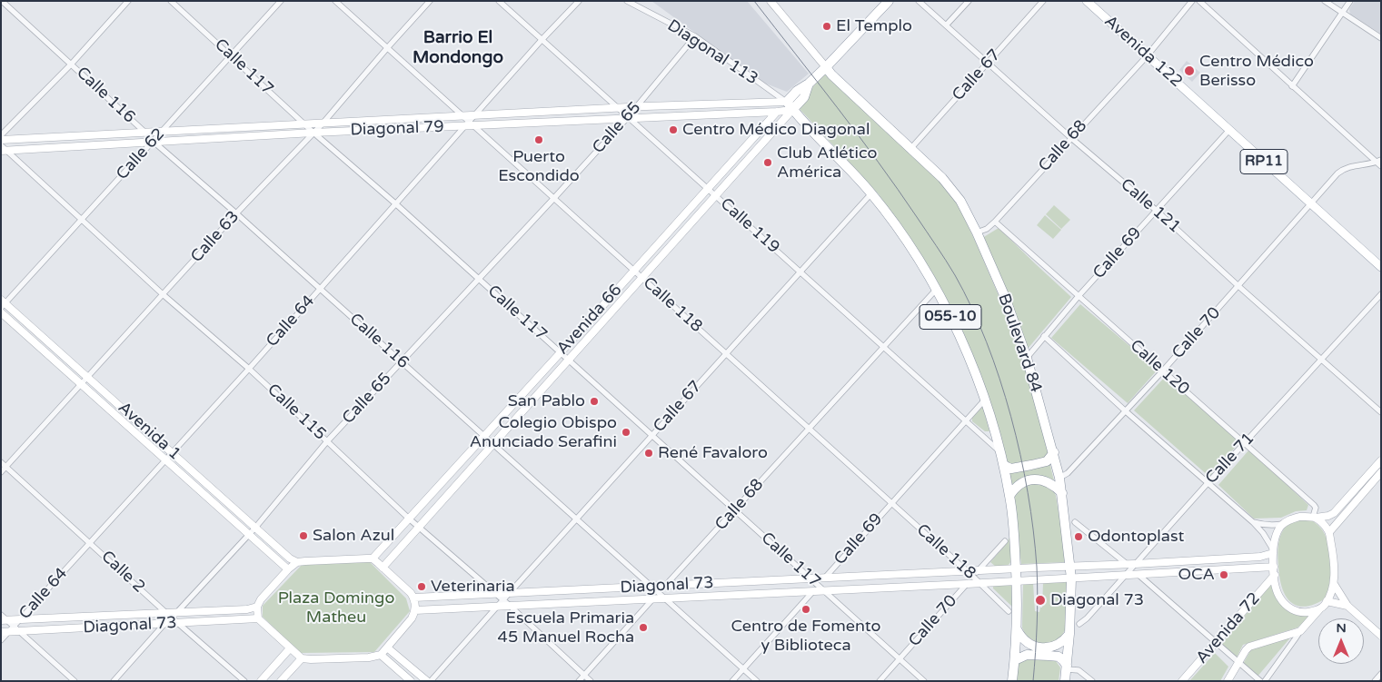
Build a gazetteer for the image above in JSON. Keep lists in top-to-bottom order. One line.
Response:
{"streets":{"highway":["Diagonal 113","055-10","Avenida 66","Boulevard 84"],"main road":["Avenida 122","Diagonal 79","RP11","Avenida 1","Diagonal 73","Avenida 72"],"street":["Calle 117","Calle 67","Calle 116","Calle 65","Calle 68","Calle 62","Calle 121","Calle 119","Calle 63","Calle 69","Calle 118","Calle 64","Calle 70","Calle 120","Calle 115","Calle 71","Calle 2"]},"crossings":[["Avenida 122","Calle 68"],["Avenida 122","Calle 69"],["Avenida 122","Calle 70"],["Diagonal 113","Calle 65"],["Diagonal 113","Diagonal 79"],["Diagonal 113","055-10"],["Diagonal 113","Avenida 66"],["Calle 117","Calle 67"],["Calle 117","Calle 65"],["Calle 117","Diagonal 79"],["Calle 117","Calle 68"],["Calle 117","Calle 62"],["Calle 117","Calle 63"],["Calle 117","Calle 69"],["Calle 117","Avenida 66"],["Calle 117","Calle 64"],["Calle 117","Calle 70"],["Calle 117","Diagonal 73"],["Calle 67","Calle 116"],["Calle 67","Calle 121"],["Calle 67","Calle 119"],["Calle 67","Calle 118"],["Calle 67","055-10"],["Calle 67","Boulevard 84"],["Calle 67","Calle 115"],["Calle 67","Diagonal 73"],["Calle 116","Calle 65"],["Calle 116","Diagonal 79"],["Calle 116","Calle 68"],["Calle 116","Calle 62"],["Calle 116","Calle 63"],["Calle 116","Avenida 66"],["Calle 116","Calle 64"],["Calle 116","Diagonal 73"],["Calle 65","Diagonal 79"],["Calle 65","Calle 119"],["Calle 65","Calle 118"],["Calle 65","Calle 115"],["Calle 65","Avenida 1"],["Calle 65","Calle 2"],["Calle 65","Diagonal 73"],["Diagonal 79","Calle 62"],["Diagonal 79","Calle 119"],["Diagonal 79","Calle 63"],["Diagonal 79","Calle 118"],["Diagonal 79","055-10"],["Diagonal 79","Avenida 66"],["Diagonal 79","Calle 64"],["Diagonal 79","Calle 115"],["Calle 68","Calle 121"],["Calle 68","Calle 119"],["Calle 68","Calle 118"],["Calle 68","055-10"],["Calle 68","Boulevard 84"],["Calle 68","Calle 120"],["Calle 68","Calle 115"],["Calle 68","Diagonal 73"],["Calle 62","Calle 115"],["Calle 62","Avenida 1"],["Calle 121","Calle 69"],["Calle 121","Calle 70"],["Calle 121","Calle 71"],["Calle 119","Calle 69"],["Calle 119","055-10"],["Calle 119","Avenida 66"],["Calle 119","Calle 64"],["Calle 63","Calle 118"],["Calle 63","Calle 115"],["Calle 63","Avenida 1"],["Calle 63","Calle 2"],["Calle 69","Calle 118"],["Calle 69","055-10"],["Calle 69","Boulevard 84"],["Calle 69","Calle 120"],["Calle 69","Diagonal 73"],["Calle 118","Avenida 66"],["Calle 118","Calle 64"],["Calle 118","Calle 70"],["Calle 118","Diagonal 73"],["055-10","Avenida 66"],["055-10","Diagonal 73"],["Avenida 66","Boulevard 84"],["Avenida 66","Calle 115"],["Avenida 66","Avenida 1"],["Avenida 66","Diagonal 73"],["Calle 64","Calle 115"],["Calle 64","Avenida 1"],["Calle 64","Calle 2"],["Calle 64","Diagonal 73"],["Calle 70","Boulevard 84"],["Calle 70","Calle 120"],["Calle 70","Diagonal 73"],["Boulevard 84","Diagonal 73"],["Calle 120","Calle 71"],["Calle 120","Diagonal 73"],["Calle 120","Avenida 72"],["Calle 115","Diagonal 73"],["Avenida 1","Diagonal 73"],["Calle 71","Diagonal 73"],["Calle 2","Diagonal 73"],["Diagonal 73","Avenida 72"]],"districts":["Barrio El Mondongo"],"parks":["Plaza Domingo Matheu"],"places":["El Templo","Centro Médico Berisso","Centro Médico Diagonal","Puerto Escondido","Club Atlético América","San Pablo","Colegio Obispo Anunciado Serafini","René Favaloro","Salon Azul","Odontoplast","OCA","Veterinaria","Diagonal 73","Centro de Fomento y Biblioteca","Escuela Primaria 45 Manuel Rocha"],"north":"top"}
